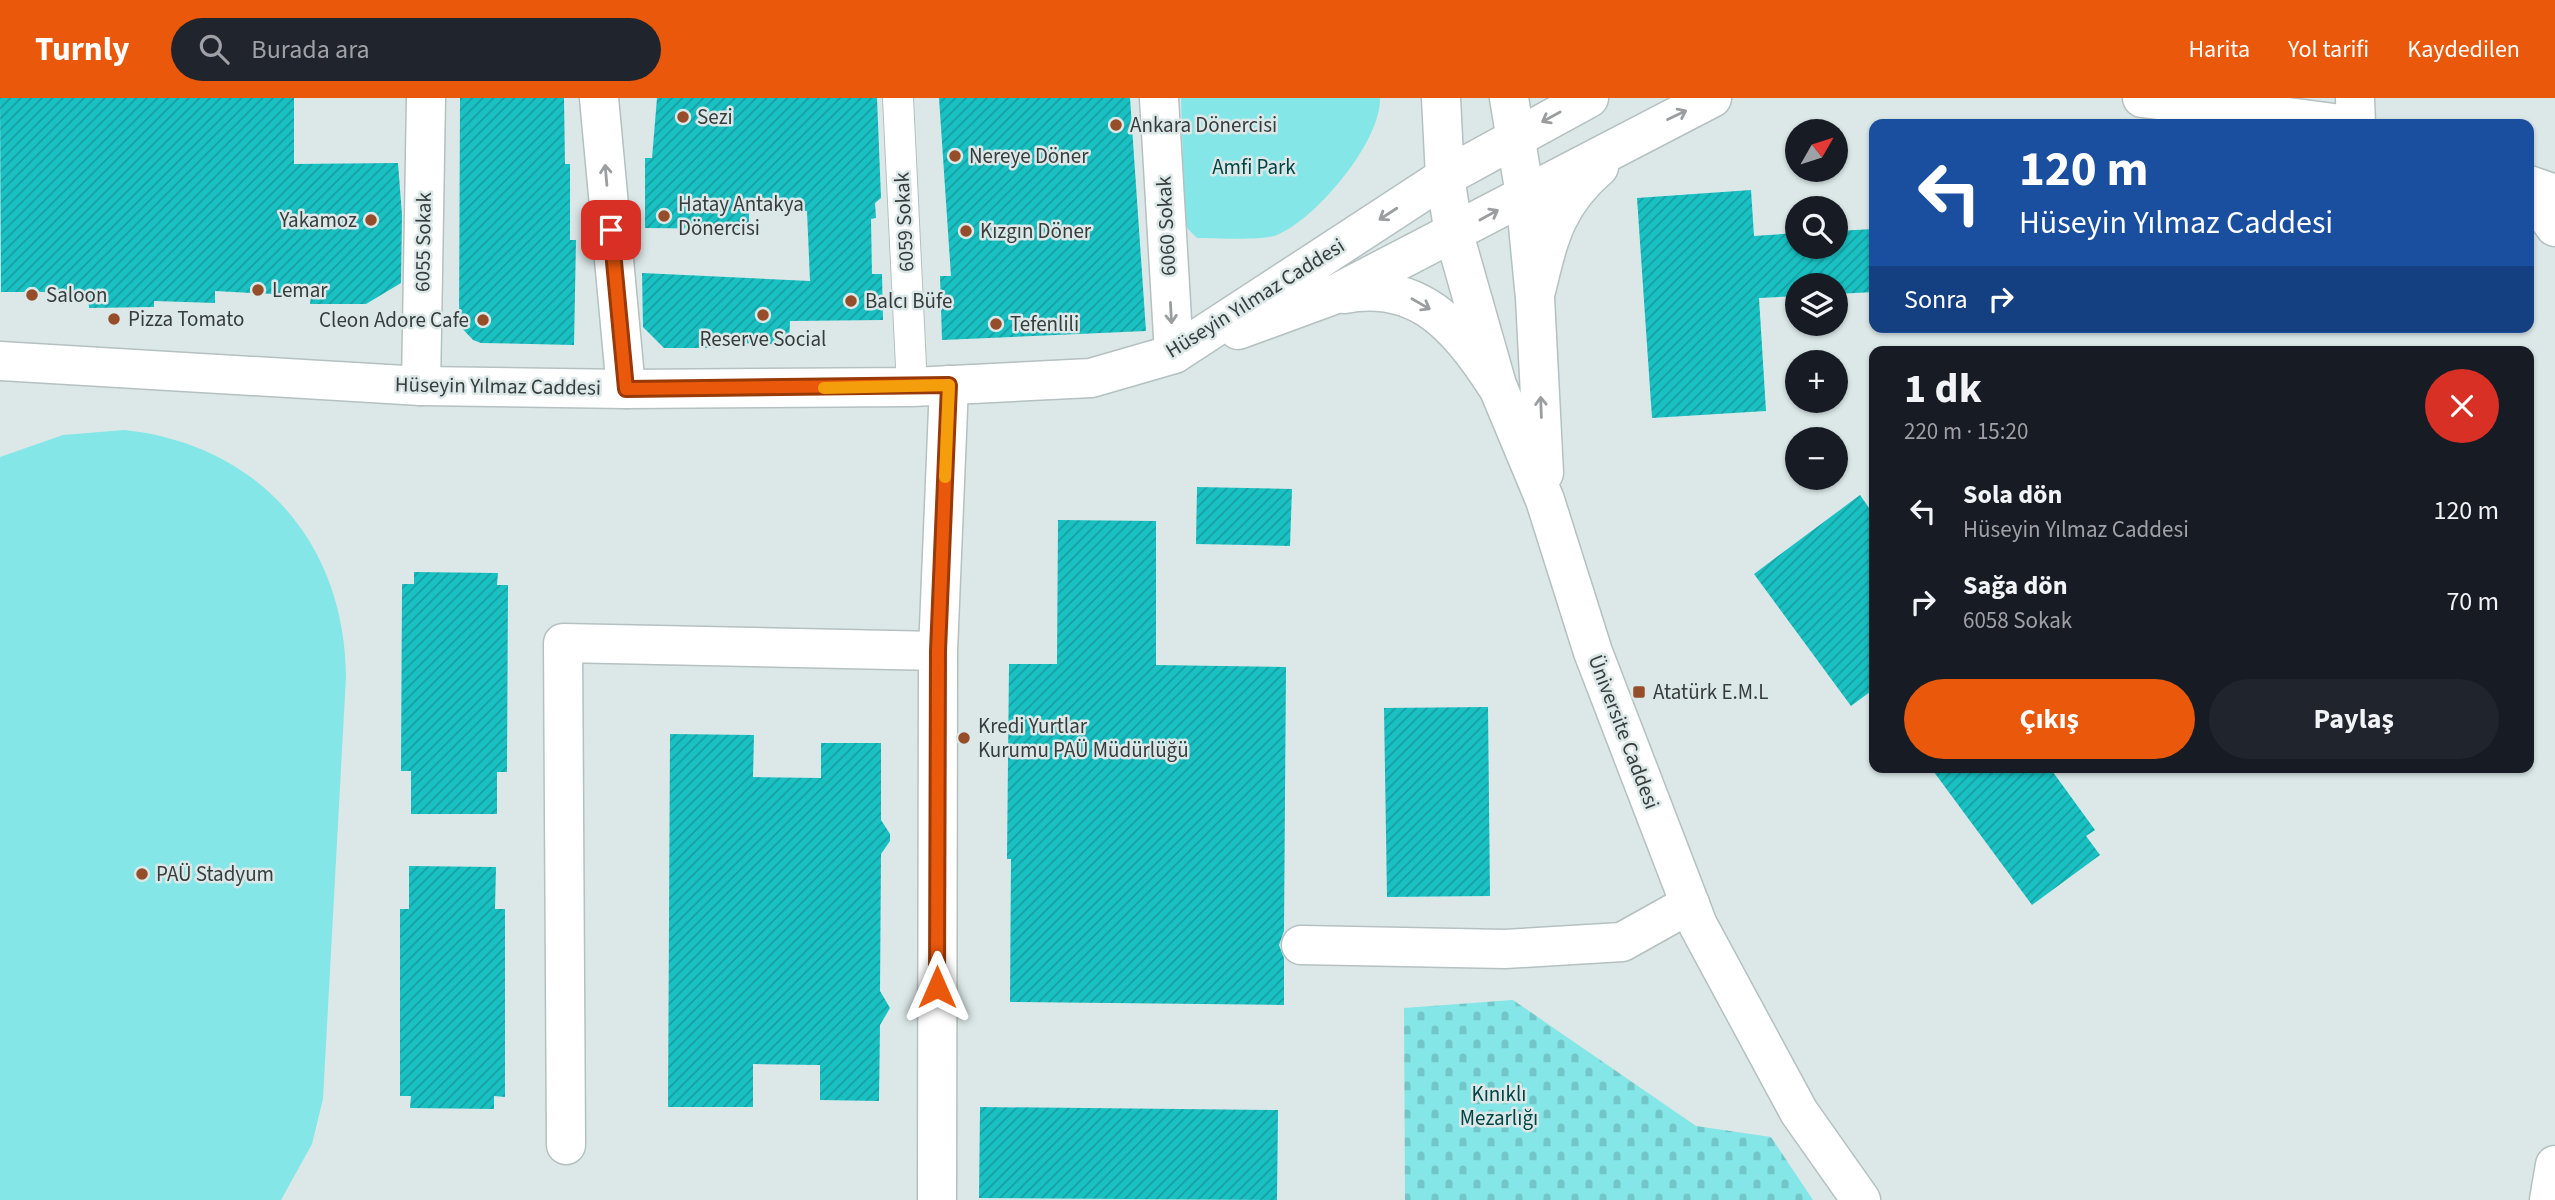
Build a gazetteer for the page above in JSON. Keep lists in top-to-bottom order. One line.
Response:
{"streets":{"street":["6059 Sokak","6060 Sokak","6055 Sokak","Hüseyin Yılmaz Caddesi","Üniversite Caddesi"]},"crossings":[["6059 Sokak","Hüseyin Yılmaz Caddesi"],["6060 Sokak","Hüseyin Yılmaz Caddesi"],["6055 Sokak","Hüseyin Yılmaz Caddesi"],["Hüseyin Yılmaz Caddesi","Üniversite Caddesi"]],"one_way":["6060 Sokak"],"parks":["Amfi Park","Kınıklı Mezarlığı"],"places":{"other":["Sezi","Ankara Dönercisi","Nereye Döner","Hatay Antakya Dönercisi","Yakamoz","Kızgın Döner","Lemar","Saloon","Balcı Büfe","Reserve Social","Pizza Tomato","Cleon Adore Cafe","Tefenlili","Kredi Yurtlar Kurumu PAÜ Müdürlüğü","PAÜ Stadyum"],"transit":["Atatürk E.M.L"]},"north":"top right","page":{"header":"Turnly","search":"Burada ara","nav":["Harita","Yol tarifi","Kaydedilen"],"map_buttons":["+","−"],"turn":["120 m","Hüseyin Yılmaz Caddesi"],"then":"Sonra","heading":["1 dk","220 m · 15:20"],"list":[{"name":"Sola dön","note":"Hüseyin Yılmaz Caddesi","value":"120 m"},{"name":"Sağa dön","note":"6058 Sokak","value":"70 m"}],"buttons":["Çıkış","Paylaş"]}}
